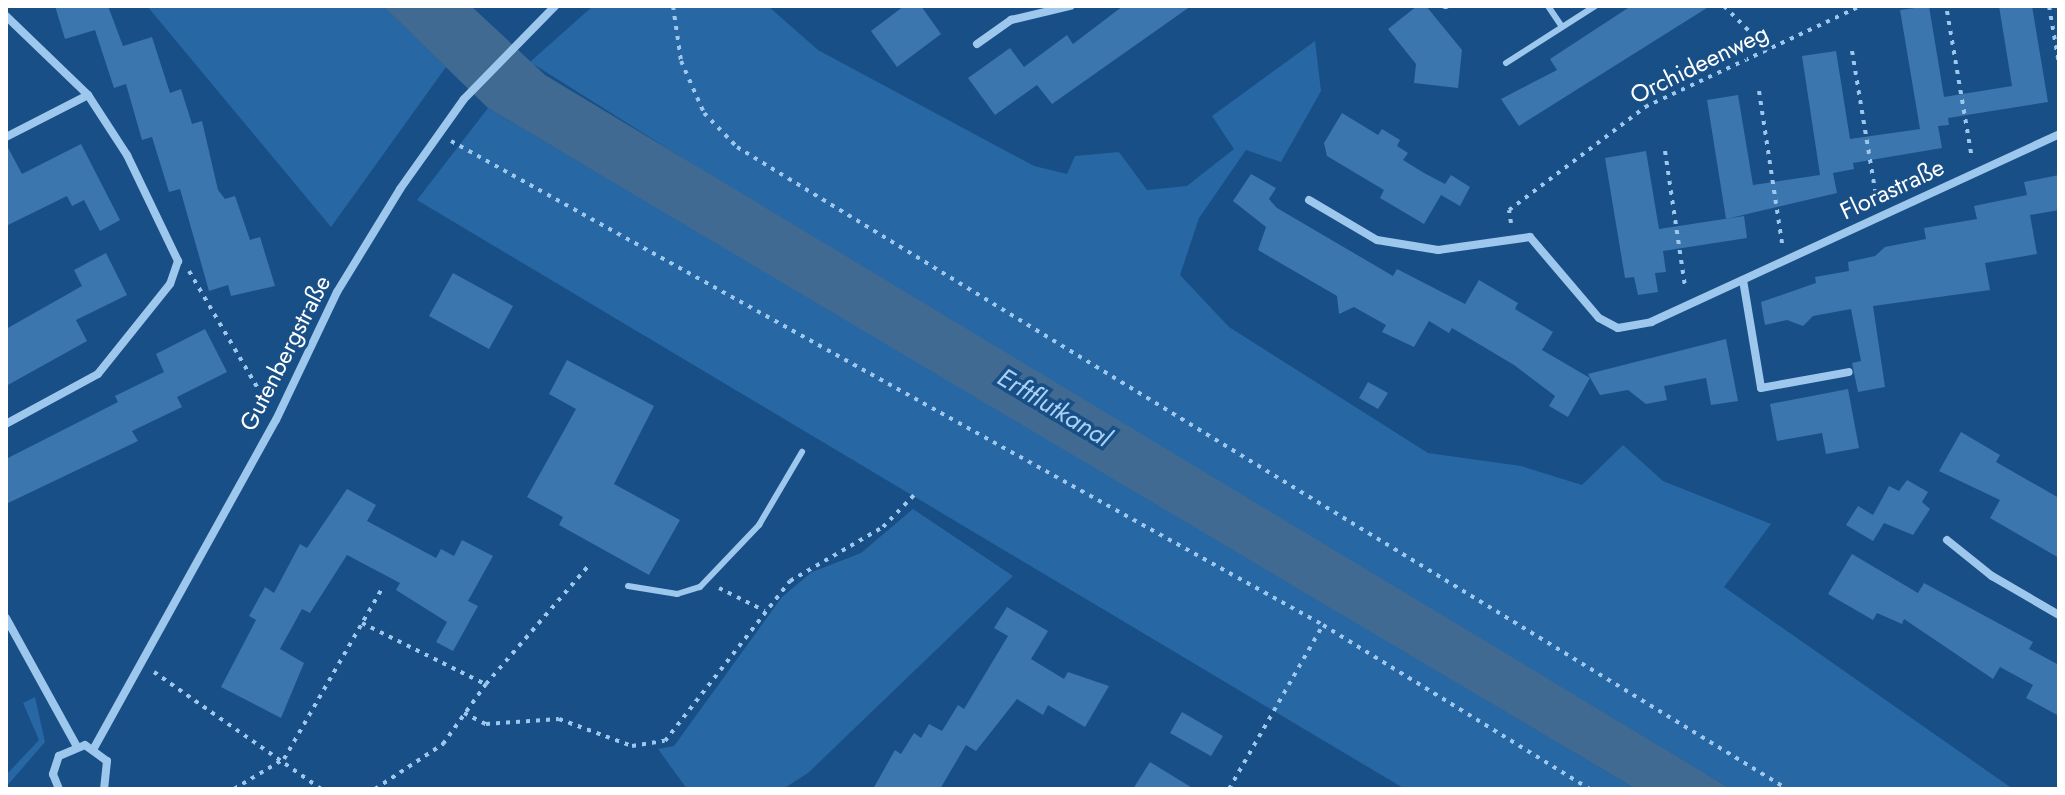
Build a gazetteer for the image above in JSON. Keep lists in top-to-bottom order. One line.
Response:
{"streets":{"street":["Florastraße","Gutenbergstraße"],"path":["Orchideenweg"]},"crossings":[["Orchideenweg","Florastraße"]],"water":["Erftflutkanal"]}
